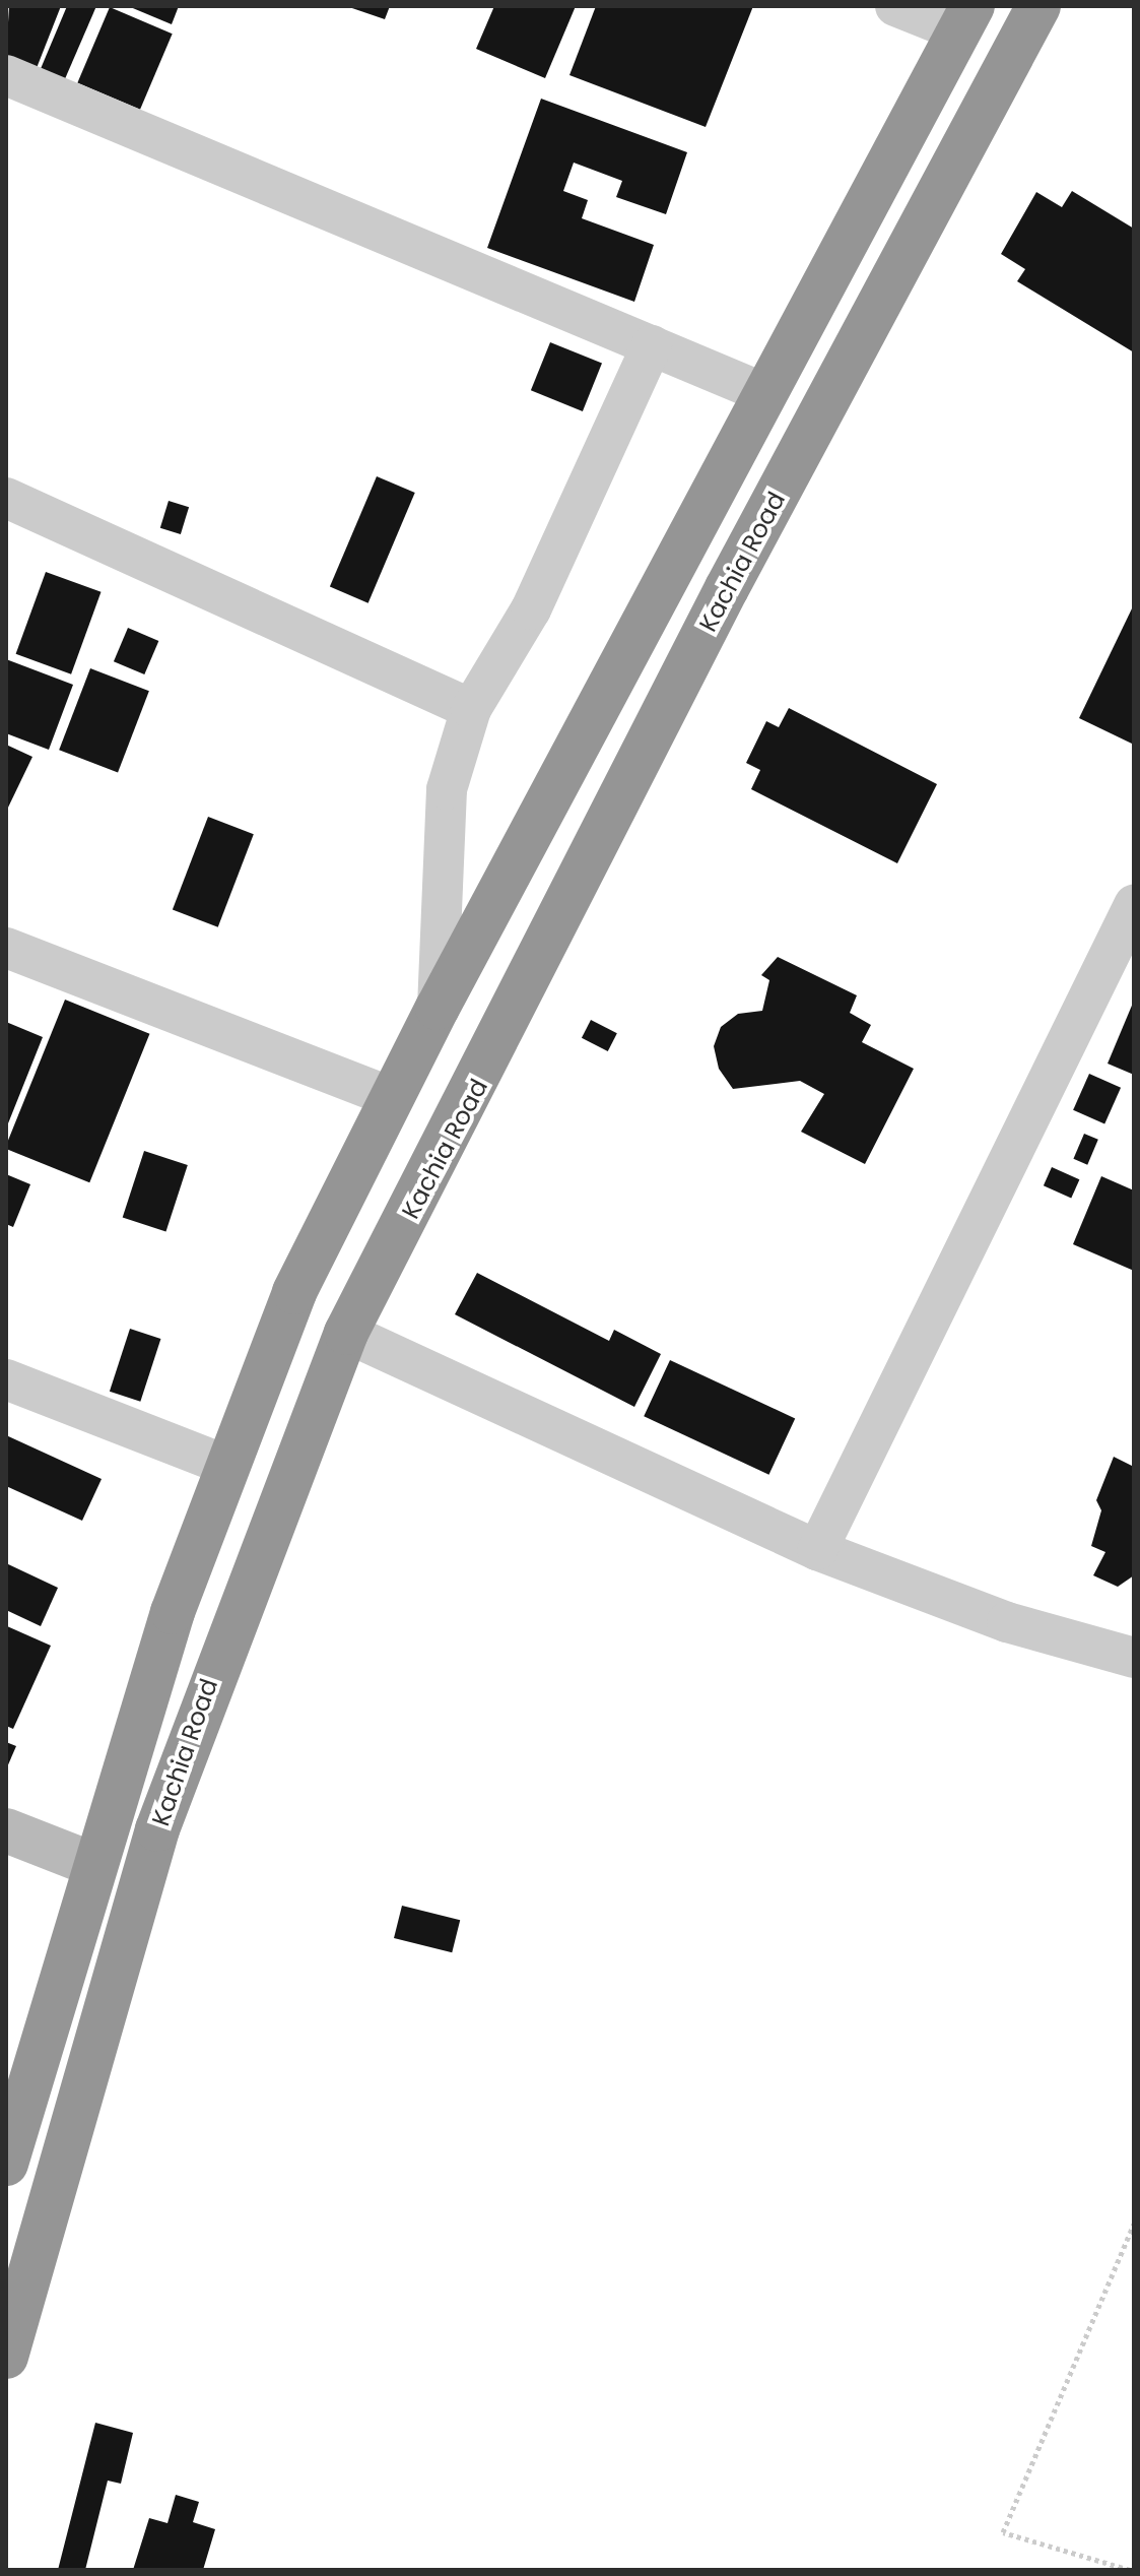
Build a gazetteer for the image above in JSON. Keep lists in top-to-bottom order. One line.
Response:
{"streets":{"highway":["Kachia Road"]}}
